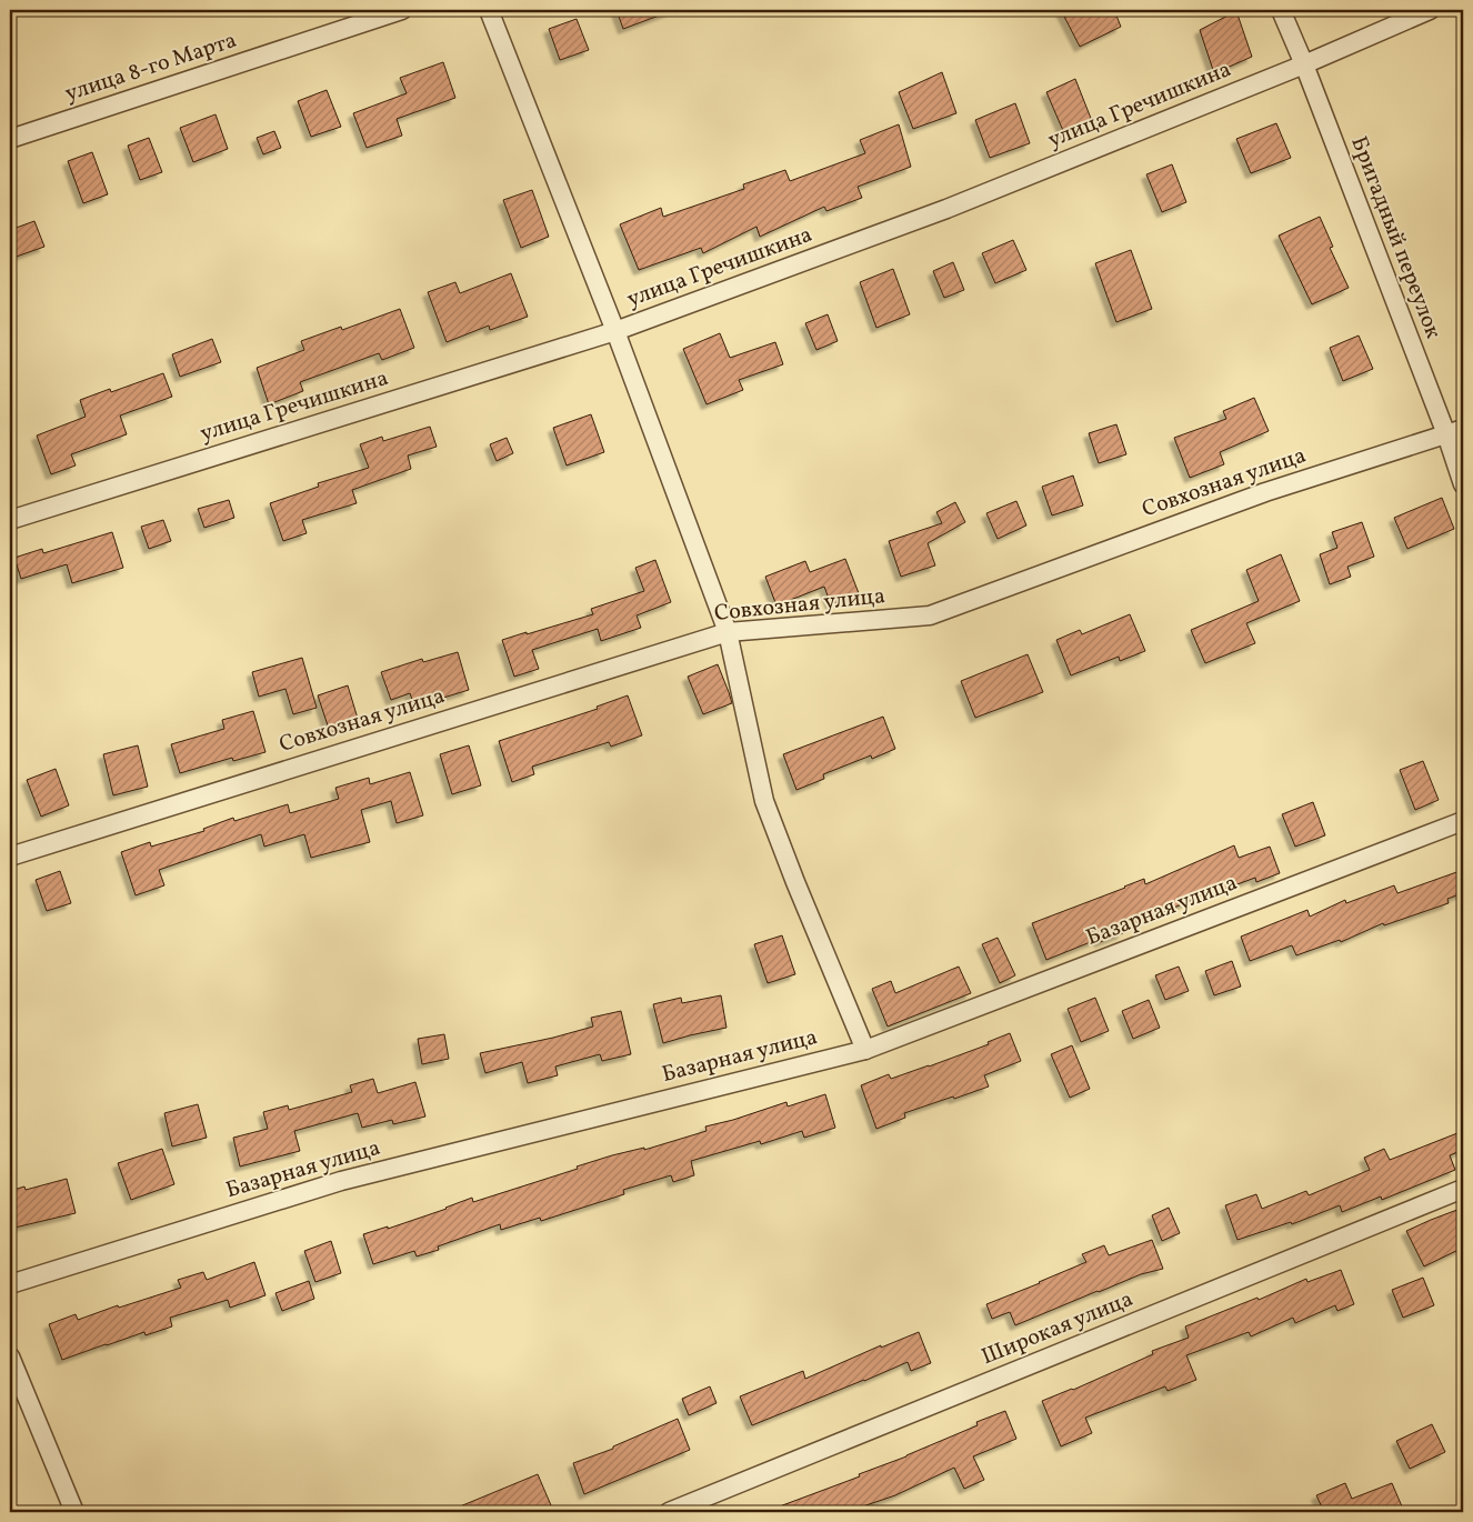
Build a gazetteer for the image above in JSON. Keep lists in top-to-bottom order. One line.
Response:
{"streets":{"street":["улица 8-го Марта","улица Гречишкина","Бригадный переулок","Совхозная улица","Базарная улица","Широкая улица"]},"crossings":[["улица Гречишкина","Бригадный переулок"],["Бригадный переулок","Совхозная улица"]]}
